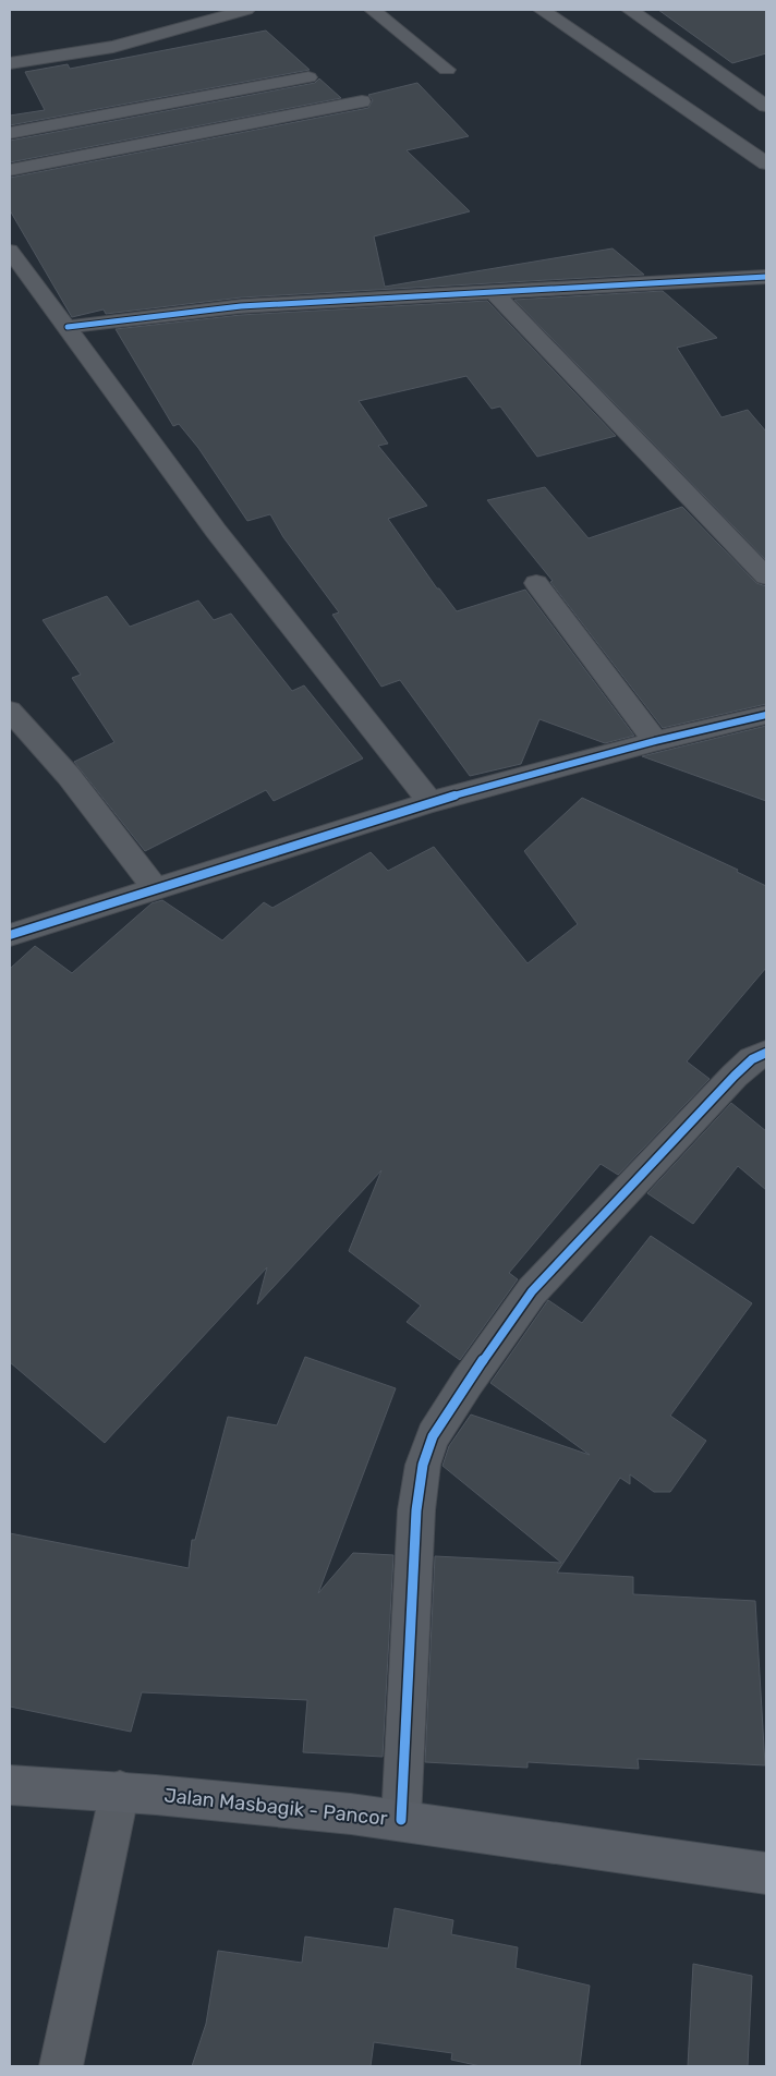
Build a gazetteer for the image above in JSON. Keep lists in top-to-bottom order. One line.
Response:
{"streets":{"main road":["Jalan Masbagik - Pancor"]}}
